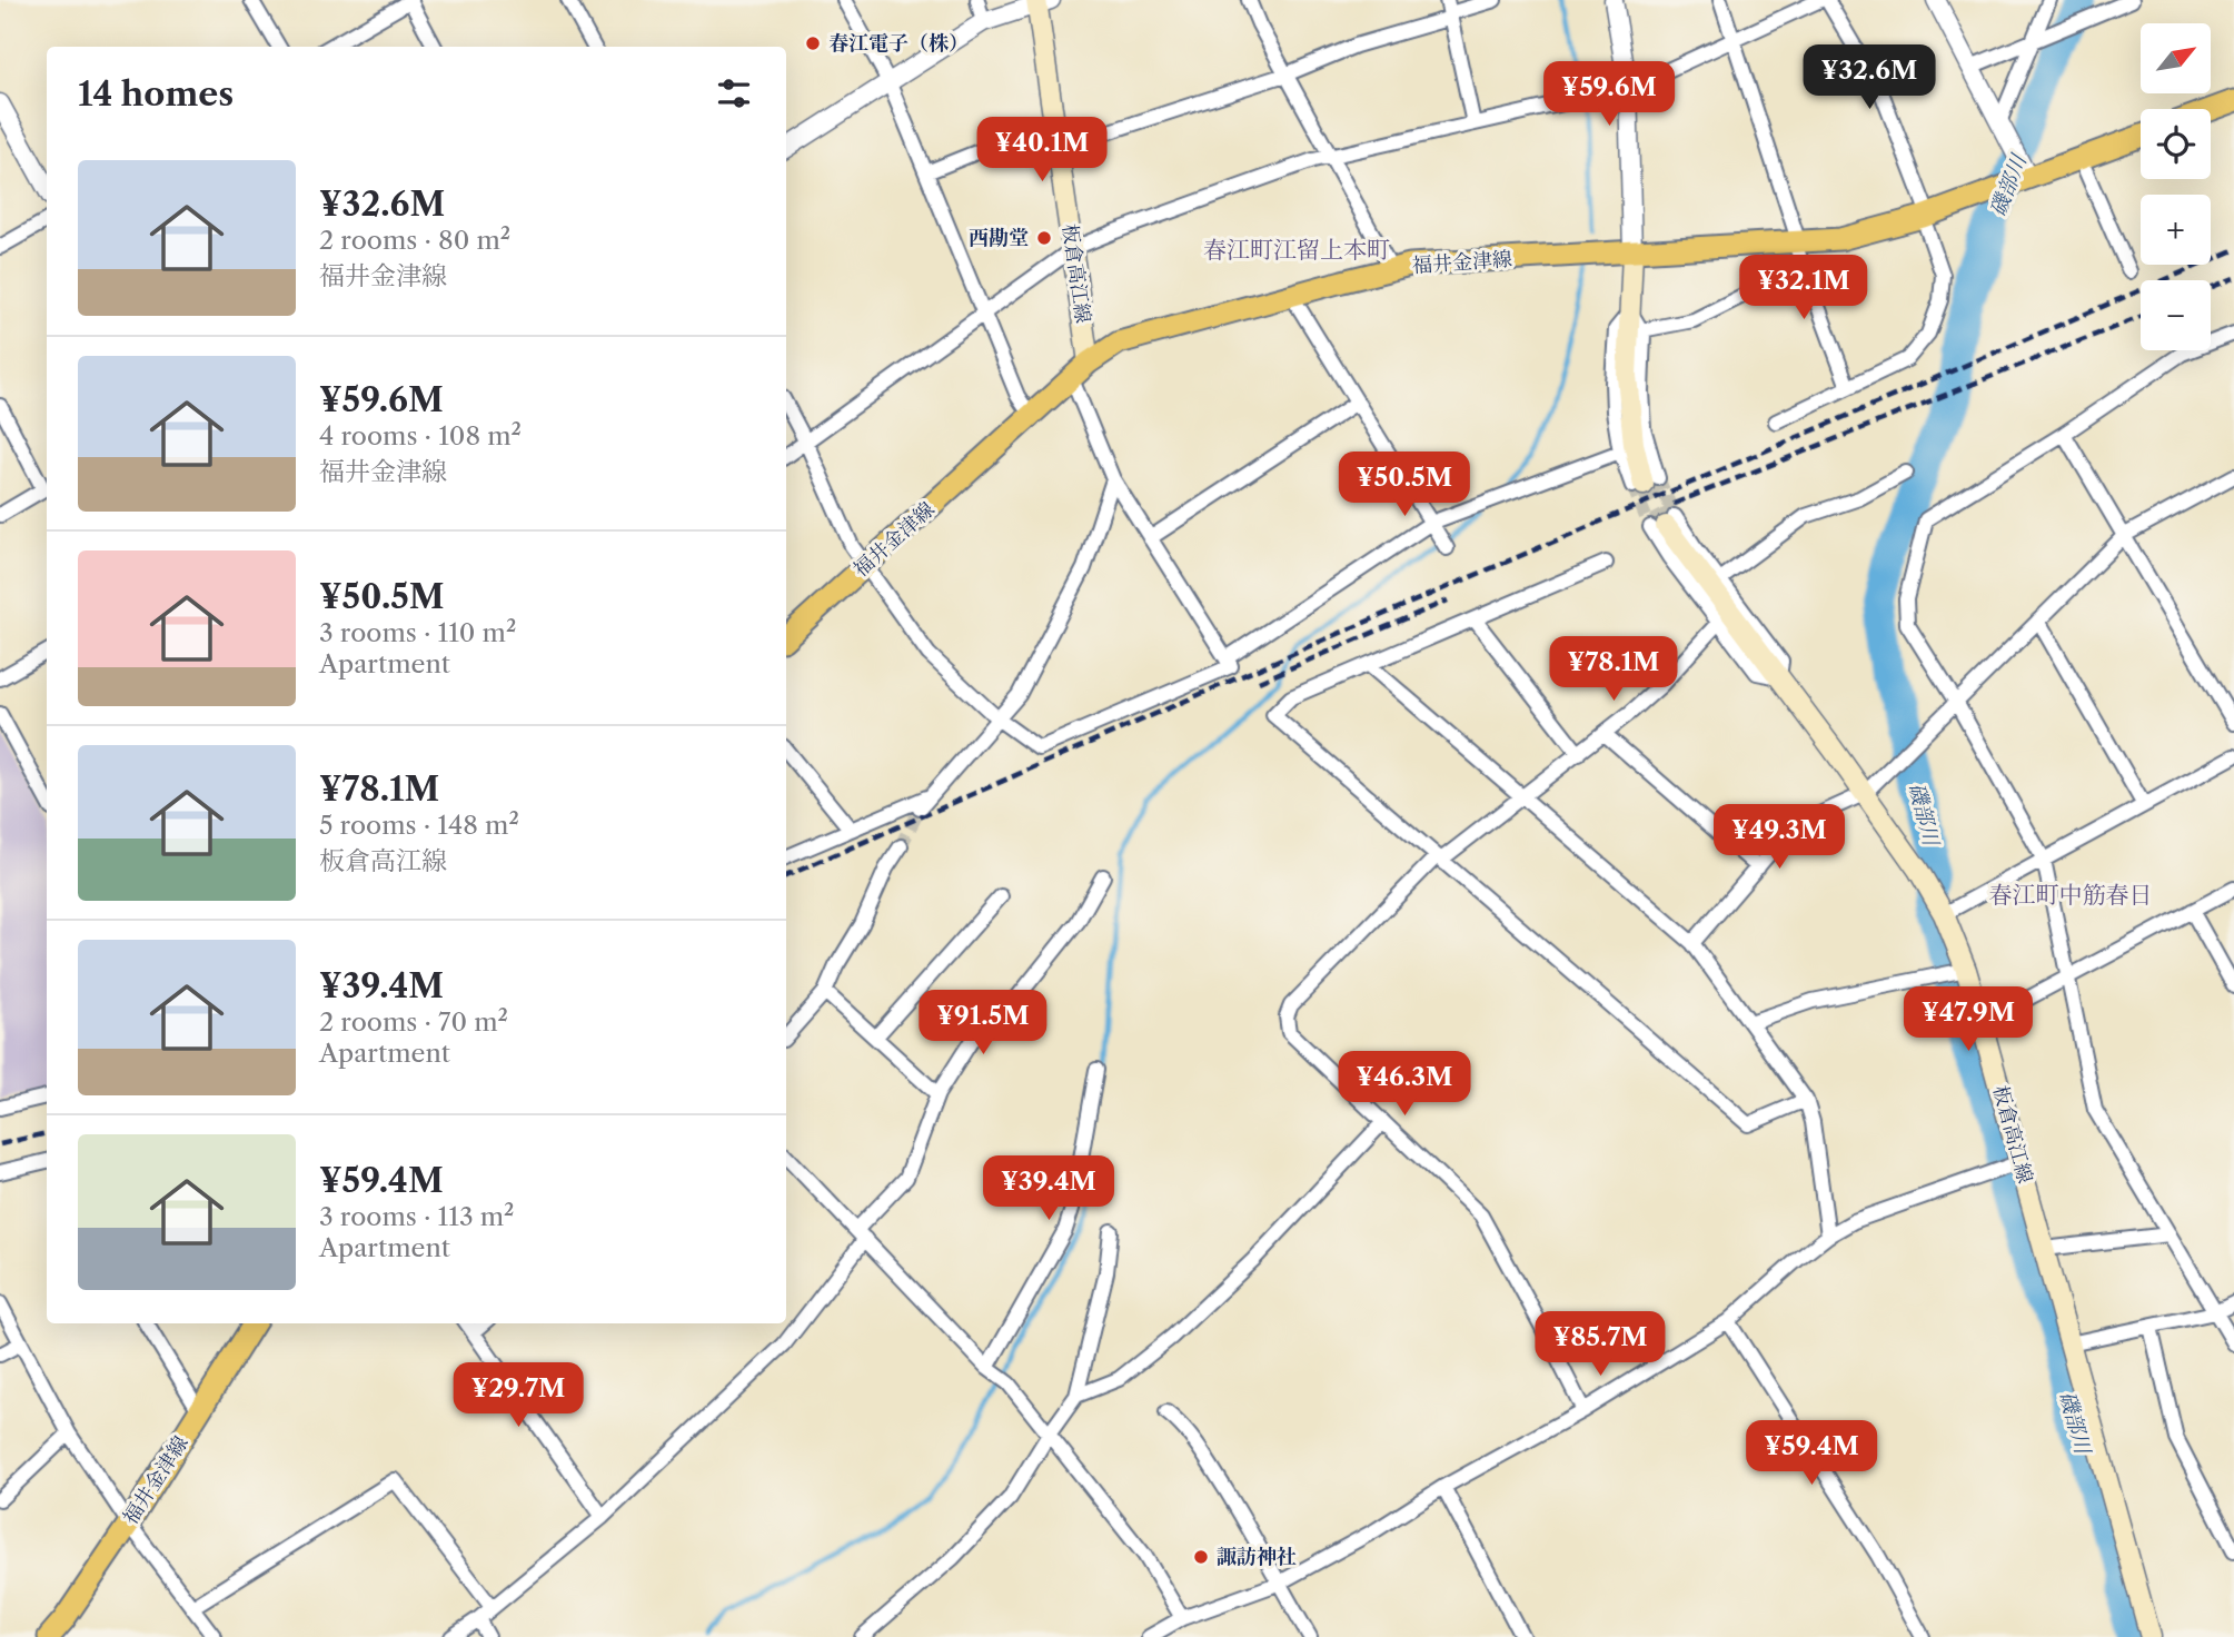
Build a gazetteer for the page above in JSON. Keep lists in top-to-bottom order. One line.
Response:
{"streets":{"main road":["福井金津線","板倉高江線"]},"crossings":[["福井金津線","板倉高江線"]],"districts":["春江町江留上本町","春江町中筋春日"],"water":["磯部川"],"places":["春江電子（株）","西勘堂","諏訪神社"],"north":"top right","page":{"map_buttons":["+","−"],"price":["¥32.6M","¥59.6M","¥40.1M","¥32.1M","¥50.5M","¥78.1M","¥49.3M","¥47.9M","¥91.5M","¥46.3M","¥39.4M","¥85.7M","¥29.7M","¥59.4M"],"heading":"14 homes","list":[{"name":"¥32.6M","note":"2 rooms · 80 m² · 福井金津線"},{"name":"¥59.6M","note":"4 rooms · 108 m² · 福井金津線"},{"name":"¥50.5M","note":"3 rooms · 110 m² · Apartment"},{"name":"¥78.1M","note":"5 rooms · 148 m² · 板倉高江線"},{"name":"¥39.4M","note":"2 rooms · 70 m² · Apartment"},{"name":"¥59.4M","note":"3 rooms · 113 m² · Apartment"}]}}
